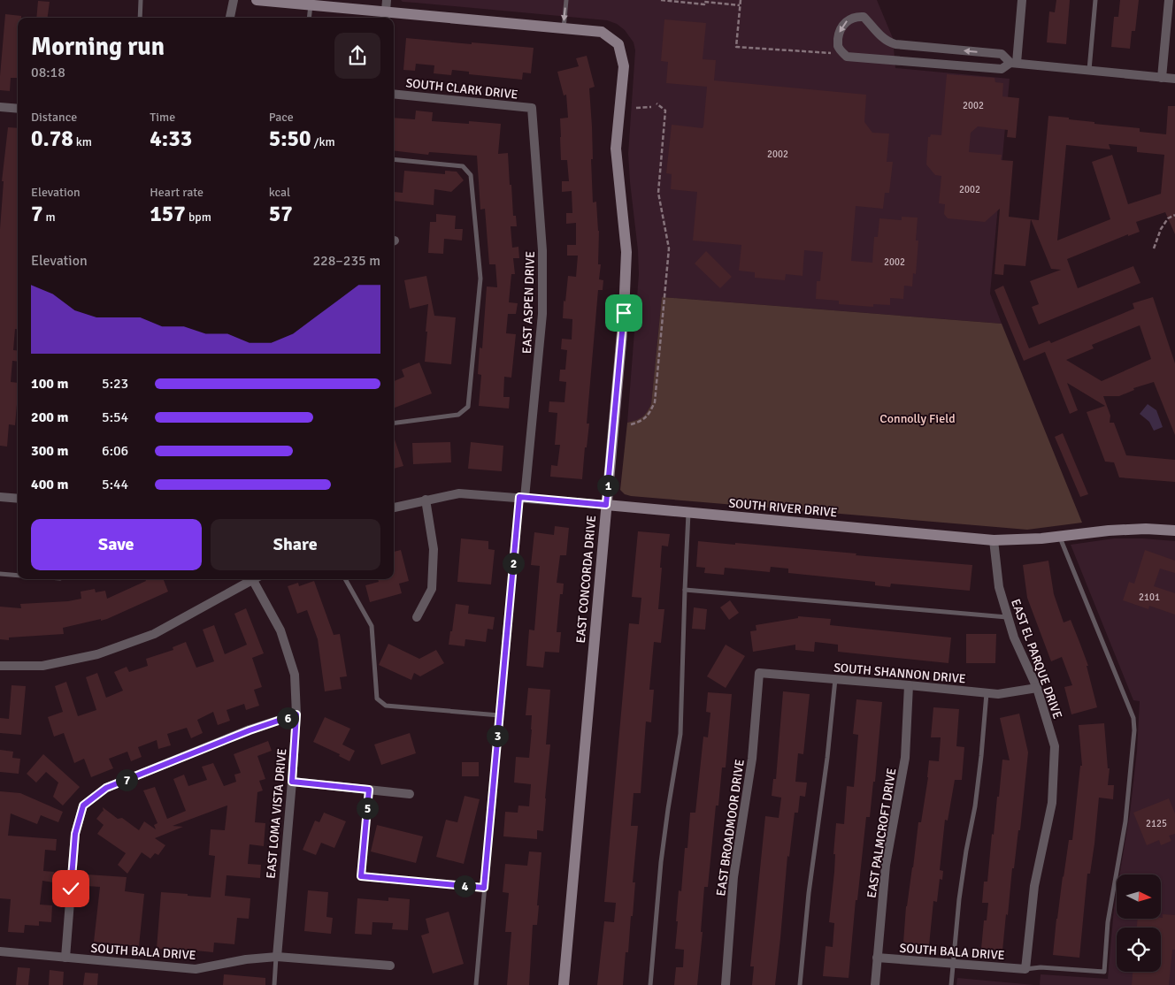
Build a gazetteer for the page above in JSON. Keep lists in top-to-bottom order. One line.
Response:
{"streets":{"street":["SOUTH CLARK DRIVE","EAST ASPEN DRIVE","SOUTH RIVER DRIVE","EAST CONCORDA DRIVE","EAST EL PARQUE DRIVE","SOUTH SHANNON DRIVE","EAST LOMA VISTA DRIVE","EAST BROADMOOR DRIVE","EAST PALMCROFT DRIVE","SOUTH BALA DRIVE"]},"crossings":[["SOUTH CLARK DRIVE","EAST ASPEN DRIVE"],["EAST ASPEN DRIVE","SOUTH RIVER DRIVE"],["SOUTH RIVER DRIVE","EAST CONCORDA DRIVE"],["SOUTH RIVER DRIVE","EAST EL PARQUE DRIVE"],["EAST EL PARQUE DRIVE","SOUTH SHANNON DRIVE"],["EAST EL PARQUE DRIVE","SOUTH BALA DRIVE"],["SOUTH SHANNON DRIVE","EAST BROADMOOR DRIVE"],["SOUTH SHANNON DRIVE","EAST PALMCROFT DRIVE"],["EAST LOMA VISTA DRIVE","SOUTH BALA DRIVE"],["EAST PALMCROFT DRIVE","SOUTH BALA DRIVE"]],"parks":["Connolly Field"],"house_numbers":["2002","2002","2002","2002","2101","2125"],"north":"right","page":{"heading":["Morning run","08:18"],"stats":[["Distance","0.78 km"],["Time","4:33"],["Pace","5:50 /km"],["Elevation","7 m"],["Heart rate","157 bpm"],["kcal","57"]],"chart":["Elevation","228–235 m"],"list":[{"name":"100 m","note":"5:23"},{"name":"200 m","note":"5:54"},{"name":"300 m","note":"6:06"},{"name":"400 m","note":"5:44"}],"pins":["1","2","6","3","7","5","4"],"buttons":["Save","Share"]}}
